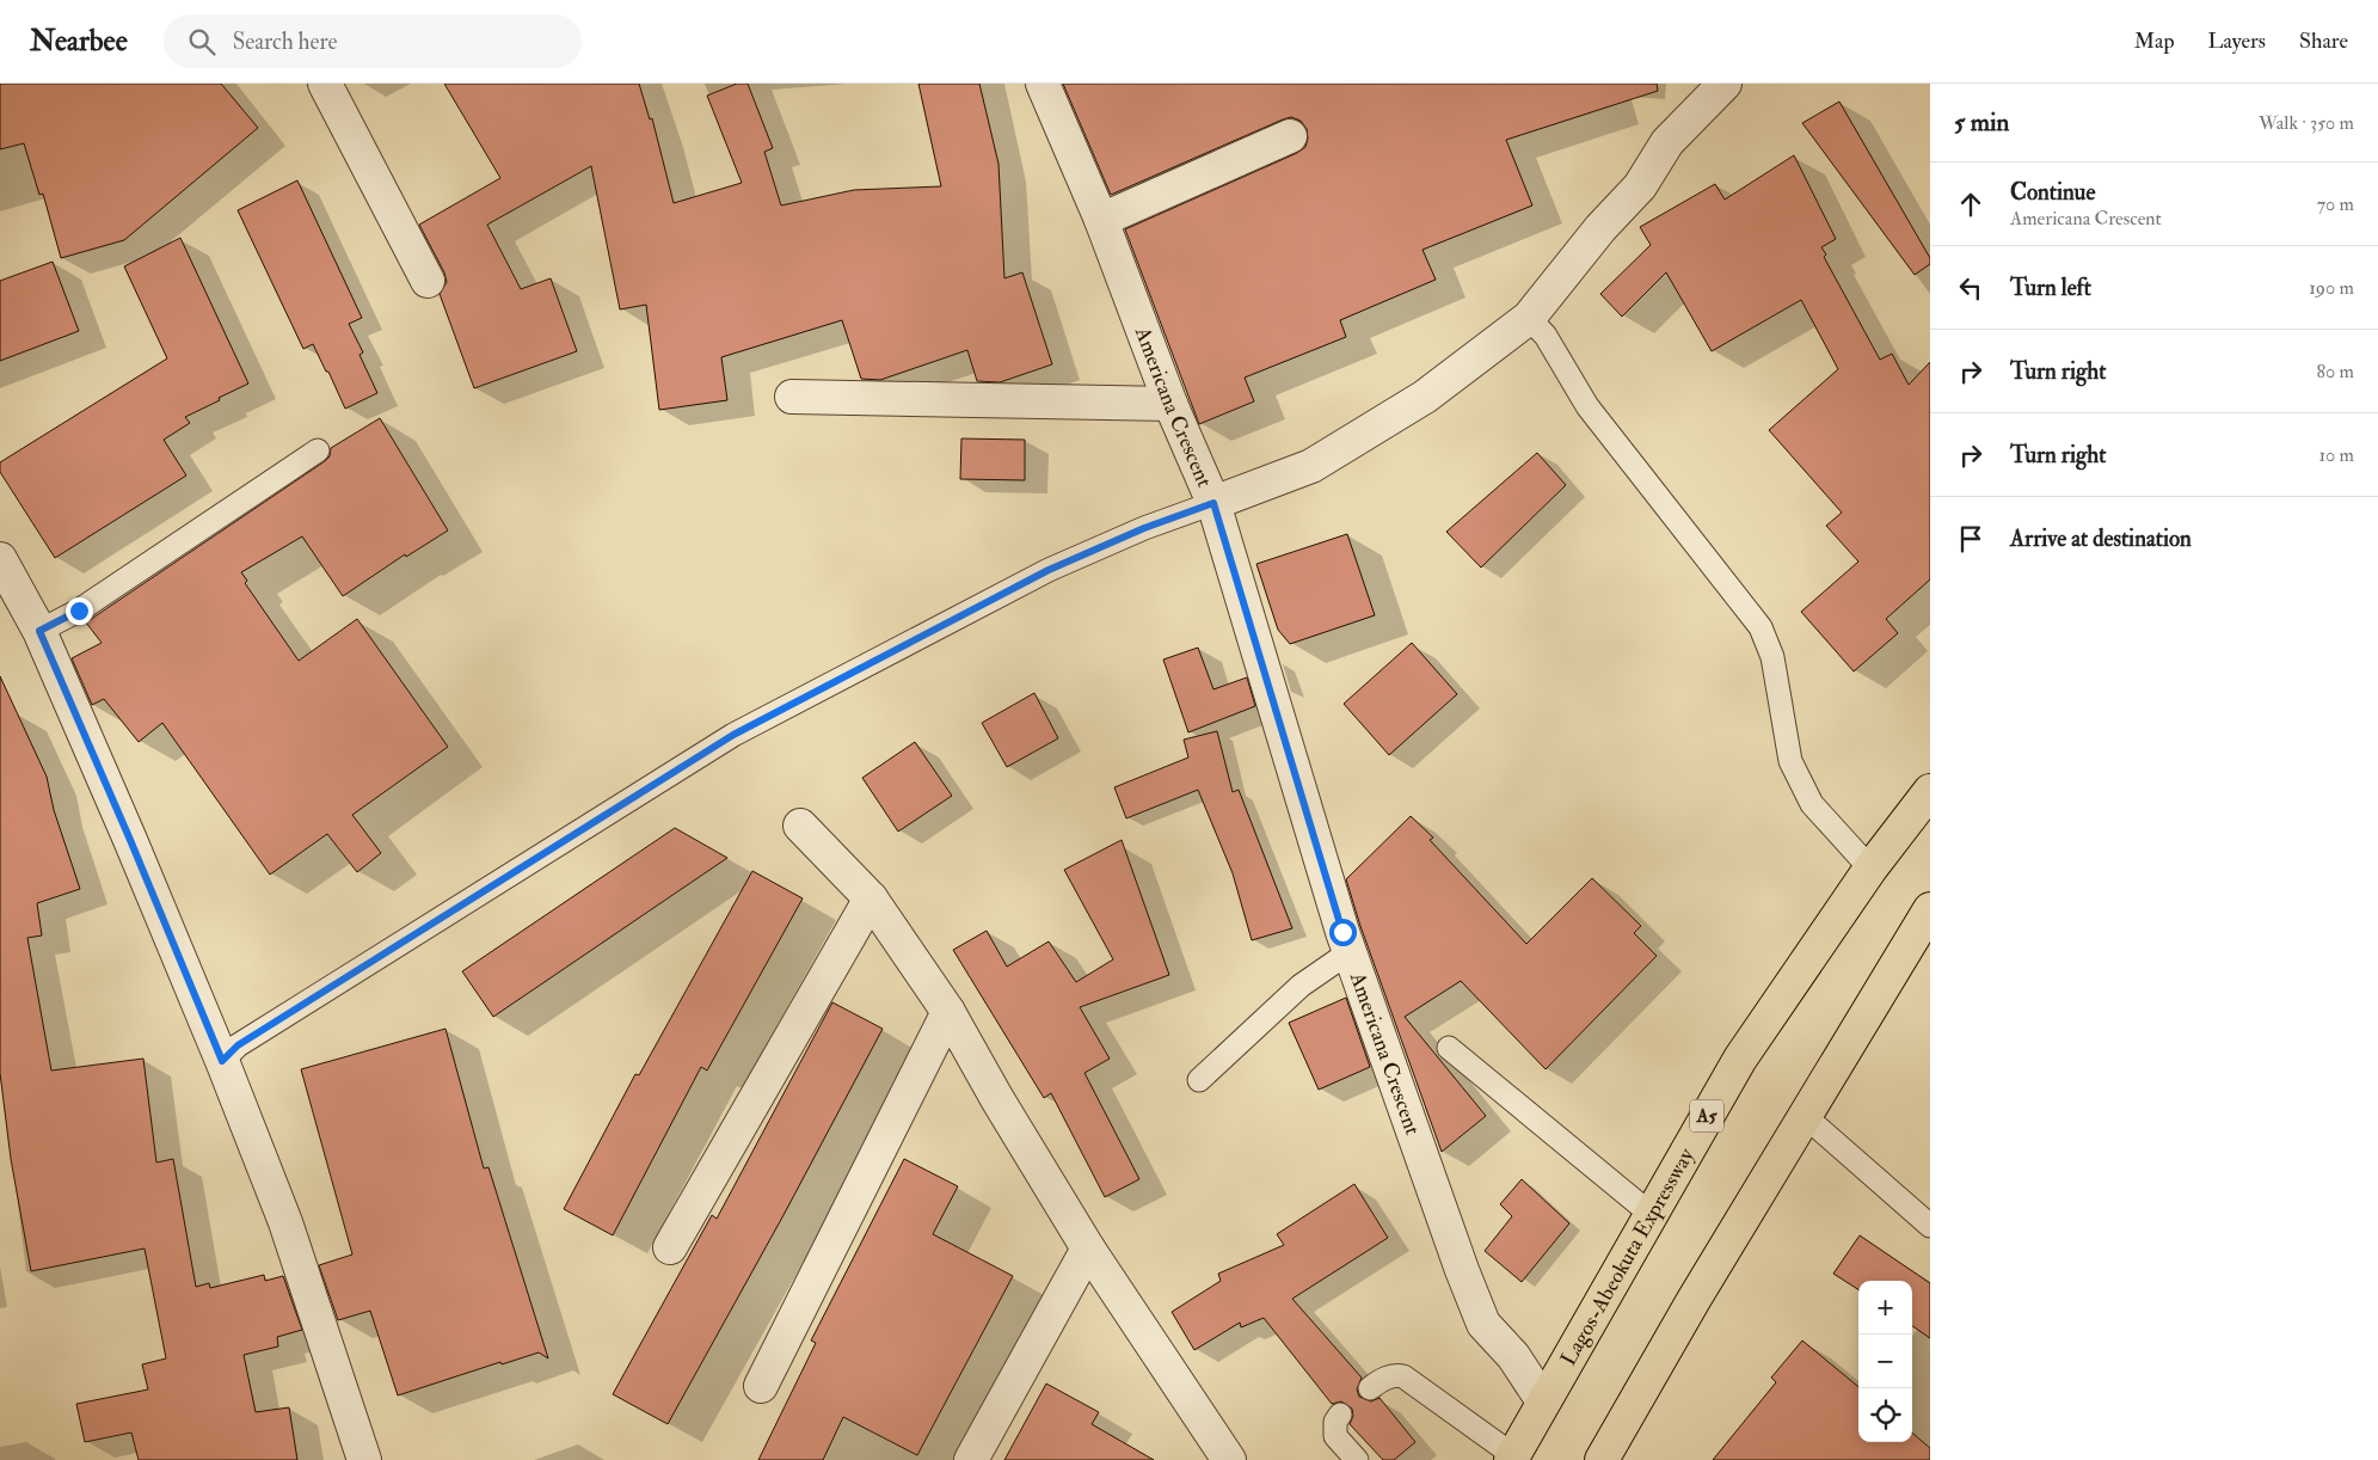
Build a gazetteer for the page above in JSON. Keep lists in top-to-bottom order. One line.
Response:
{"streets":{"highway":["A5","Lagos-Abeokuta Expressway"],"street":["Americana Crescent"]},"crossings":[["Americana Crescent","Lagos-Abeokuta Expressway"]],"page":{"header":"Nearbee","search":"Search here","nav":["Map","Layers","Share"],"heading":["5 min","Walk · 350 m"],"list":[["Continue","Americana Crescent","70 m"],["Turn left","190 m"],["Turn right","80 m"],["Turn right","10 m"],"Arrive at destination"],"map_buttons":["+","−"]}}
